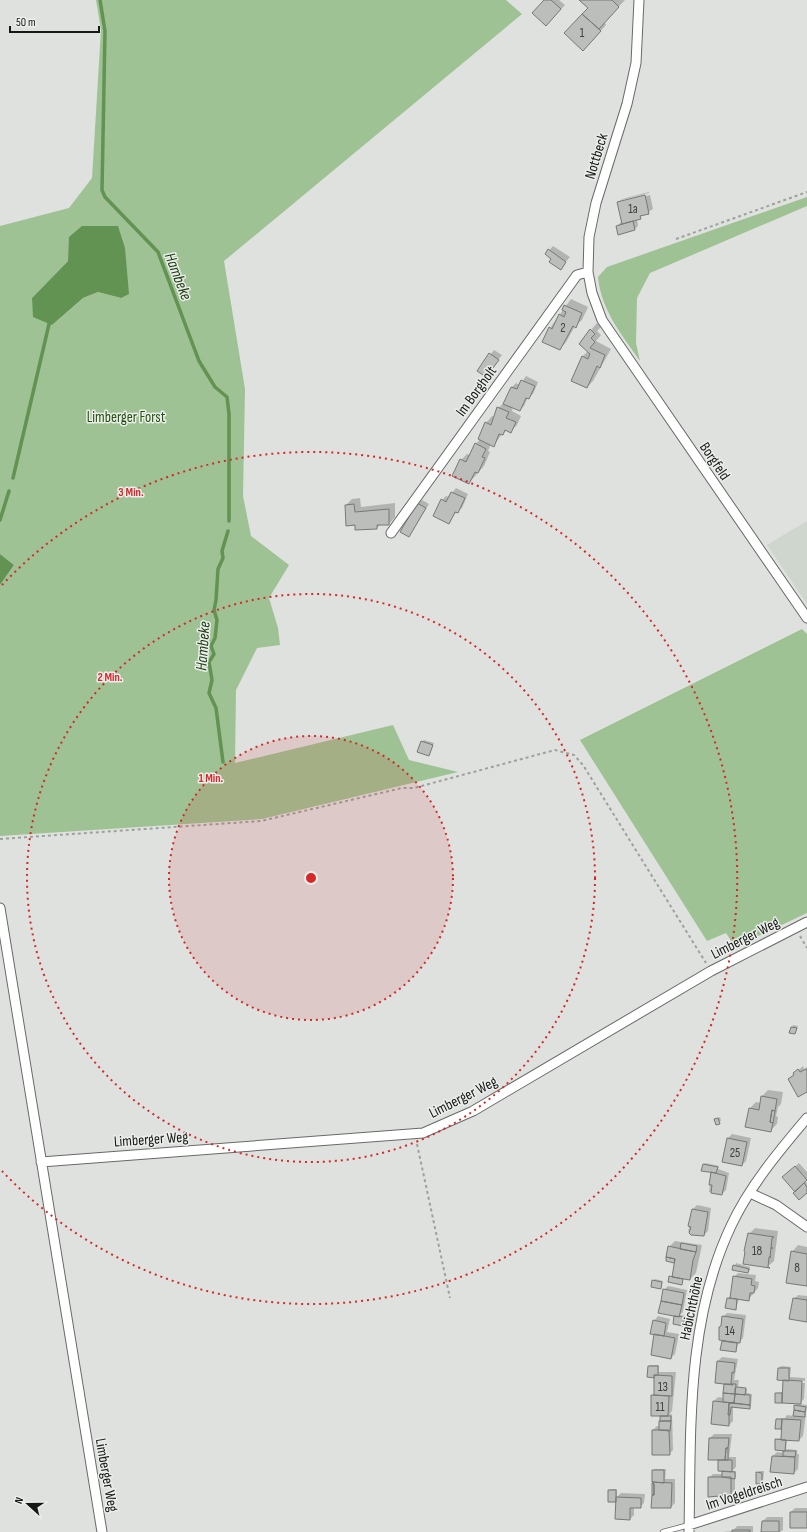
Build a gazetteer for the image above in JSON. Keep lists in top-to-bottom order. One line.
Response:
{"streets":{"street":["Nottbeck","Im Borgholt","Borgfeld","Limberger Weg","Habichthöhe","Im Vogeldreisch"]},"crossings":[["Nottbeck","Im Borgholt"],["Nottbeck","Borgfeld"],["Habichthöhe","Im Vogeldreisch"]],"water":["Hambeke"],"parks":["Limberger Forst"],"house_numbers":["1","1a","2","25","18","8","14","13","11"],"scale_bar":"50 m","north":"left","rings":["3 Min.","2 Min.","1 Min."]}
